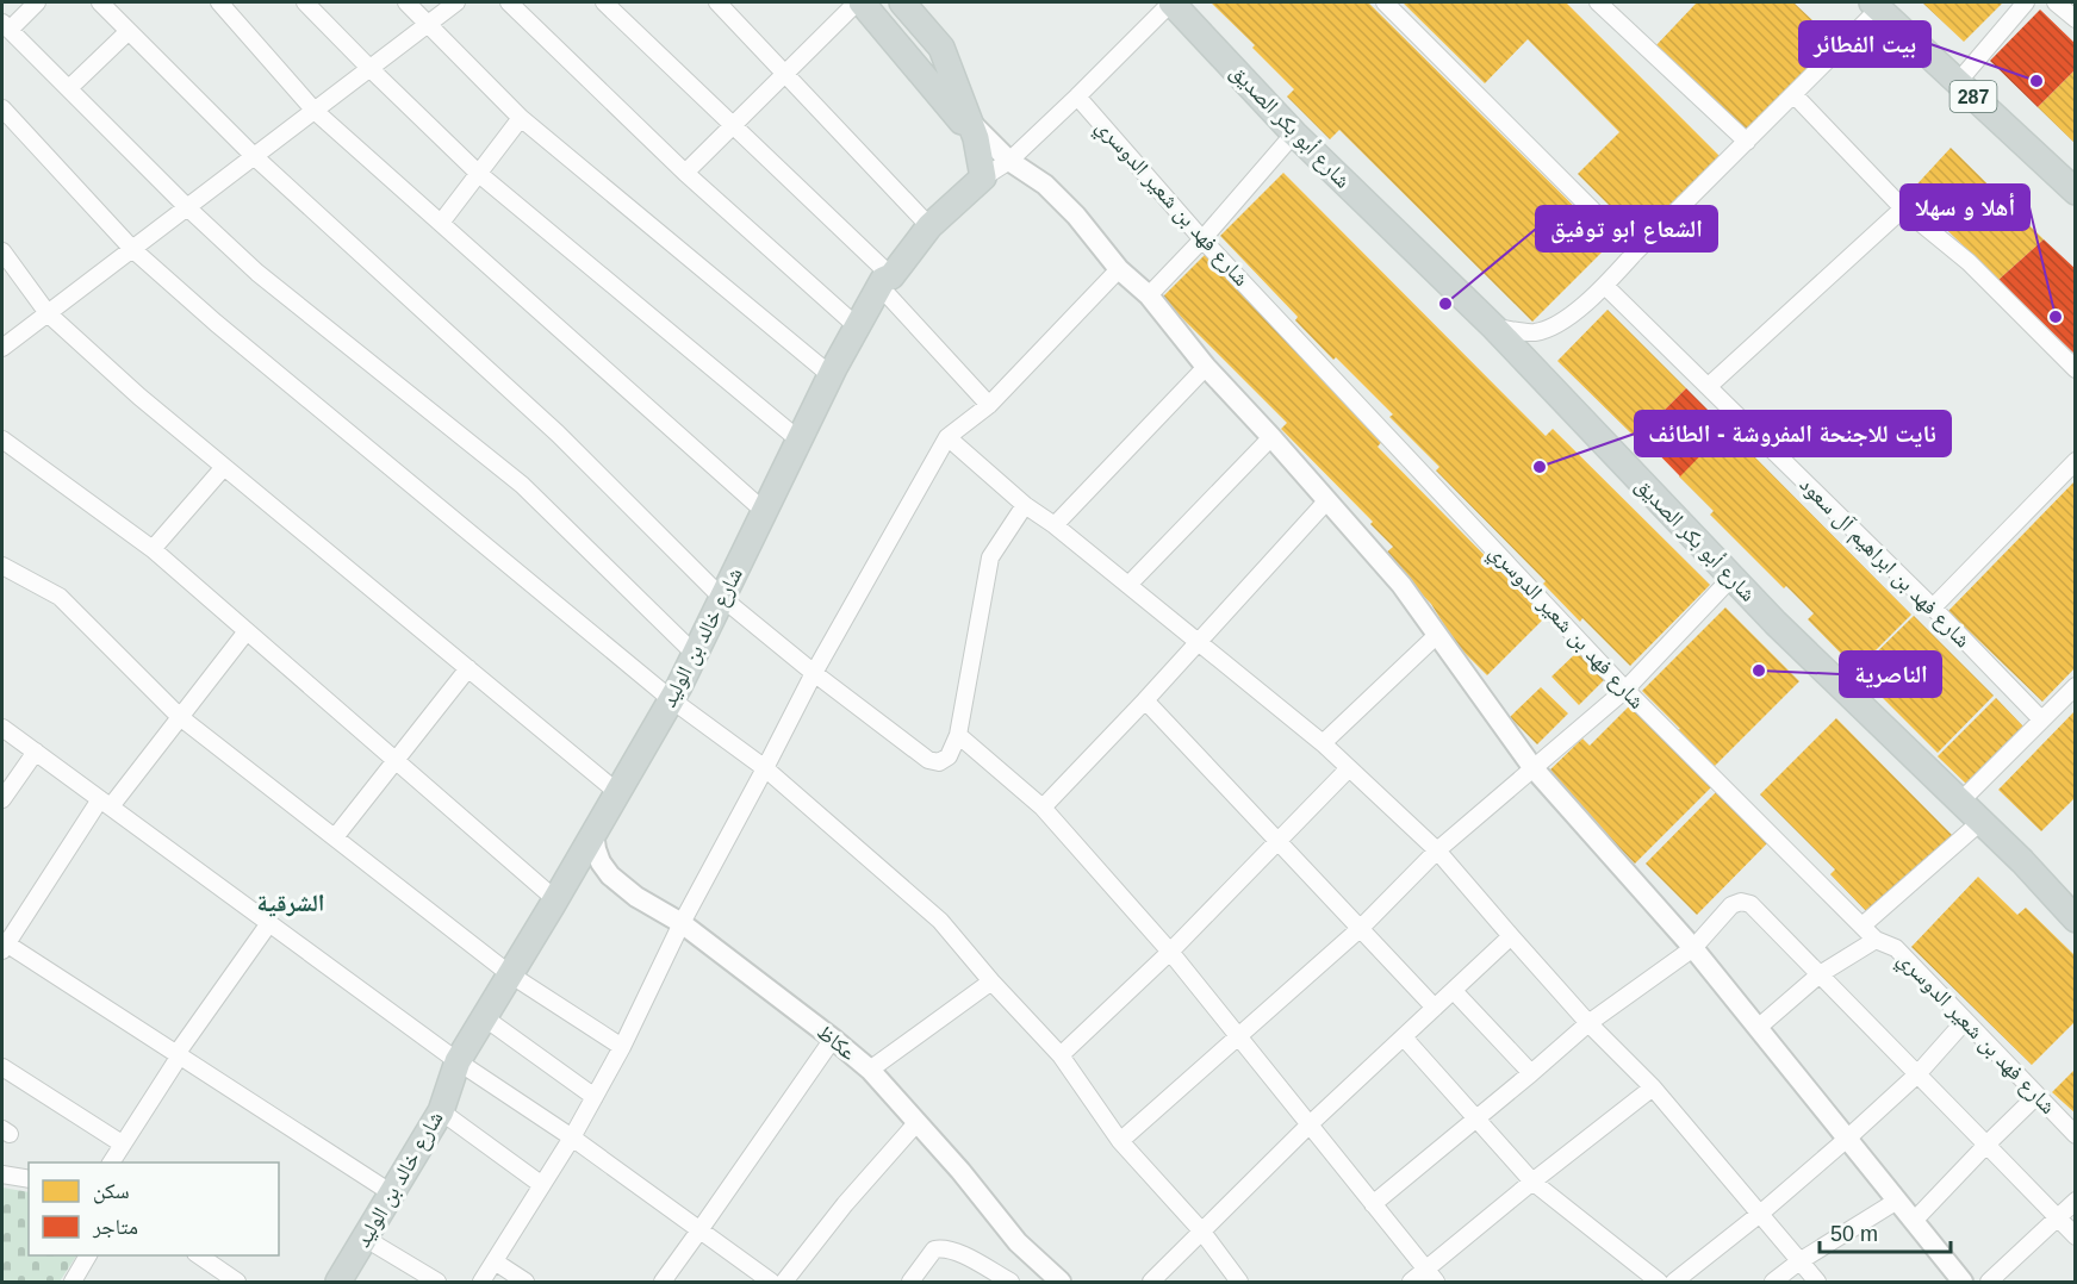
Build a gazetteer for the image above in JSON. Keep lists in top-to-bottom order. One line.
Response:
{"streets":{"main road":["287","شارع أبو بكر الصديق","شارع خالد بن الوليد"],"street":["شارع فهد بن شعير الدوسري","شارع فهد بن ابراهيم آل سعود","عكاظ"]},"crossings":[["شارع خالد بن الوليد","عكاظ"]],"districts":["الشرقية"],"places":["بيت الفطائر","الشعاع ابو توفيق","أهلا و سهلا","نايت للاجنحة المفروشة - الطائف","الناصرية"],"legend":["سكن","متاجر"],"scale_bar":"50 m"}
